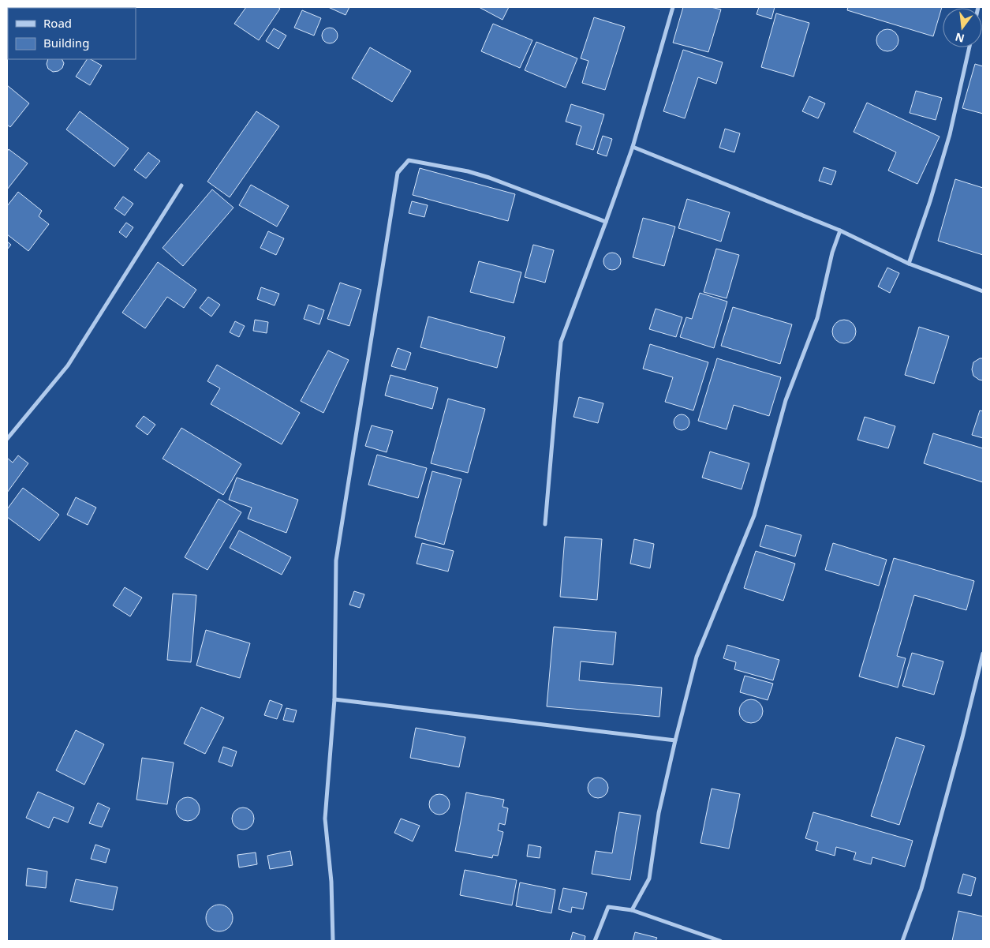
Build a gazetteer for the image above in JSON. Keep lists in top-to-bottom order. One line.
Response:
{"legend":["Road","Building"],"north":"bottom"}
